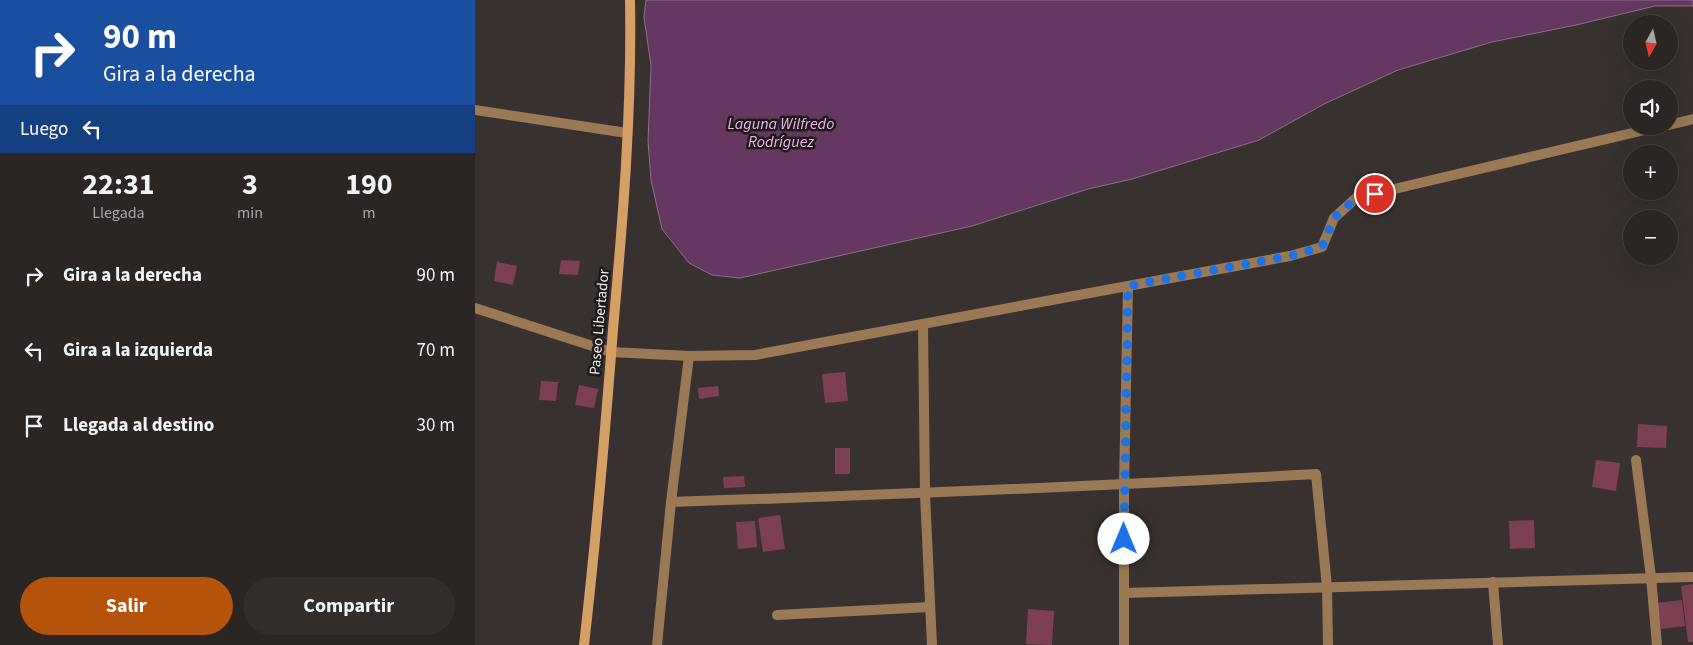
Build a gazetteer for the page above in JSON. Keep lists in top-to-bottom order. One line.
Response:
{"streets":{"main road":["Paseo Libertador"]},"water":["Laguna Wilfredo Rodríguez"],"north":"bottom","page":{"turn":["90 m","Gira a la derecha"],"map_buttons":["+","−"],"then":"Luego","eta":["22:31","Llegada","3","min","190","m"],"list":[{"name":"Gira a la derecha","value":"90 m"},{"name":"Gira a la izquierda","value":"70 m"},{"name":"Llegada al destino","value":"30 m"}],"buttons":["Salir","Compartir"]}}
